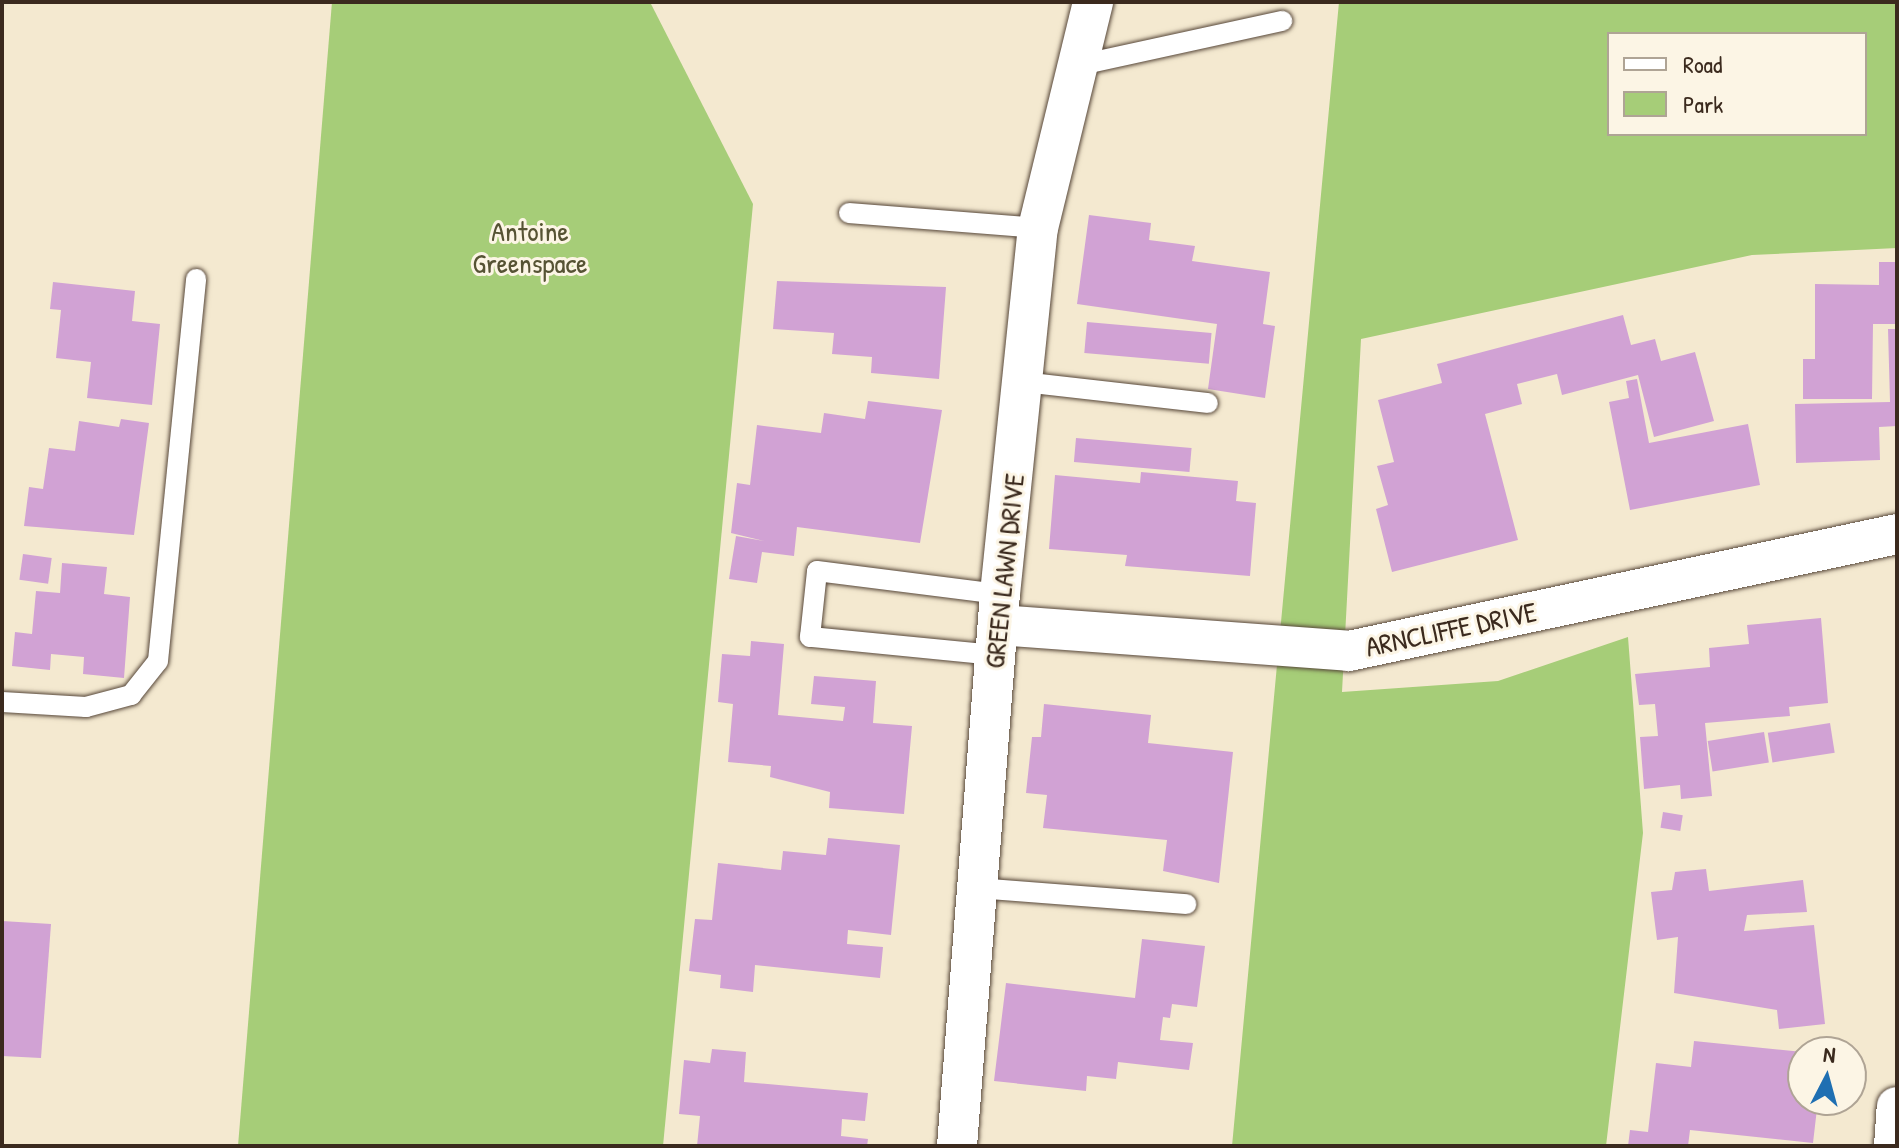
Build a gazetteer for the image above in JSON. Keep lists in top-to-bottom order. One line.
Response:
{"streets":{"street":["GREEN LAWN DRIVE","ARNCLIFFE DRIVE"]},"crossings":[["GREEN LAWN DRIVE","ARNCLIFFE DRIVE"]],"parks":["Antoine Greenspace"],"legend":["Road","Park"],"north":"top"}
